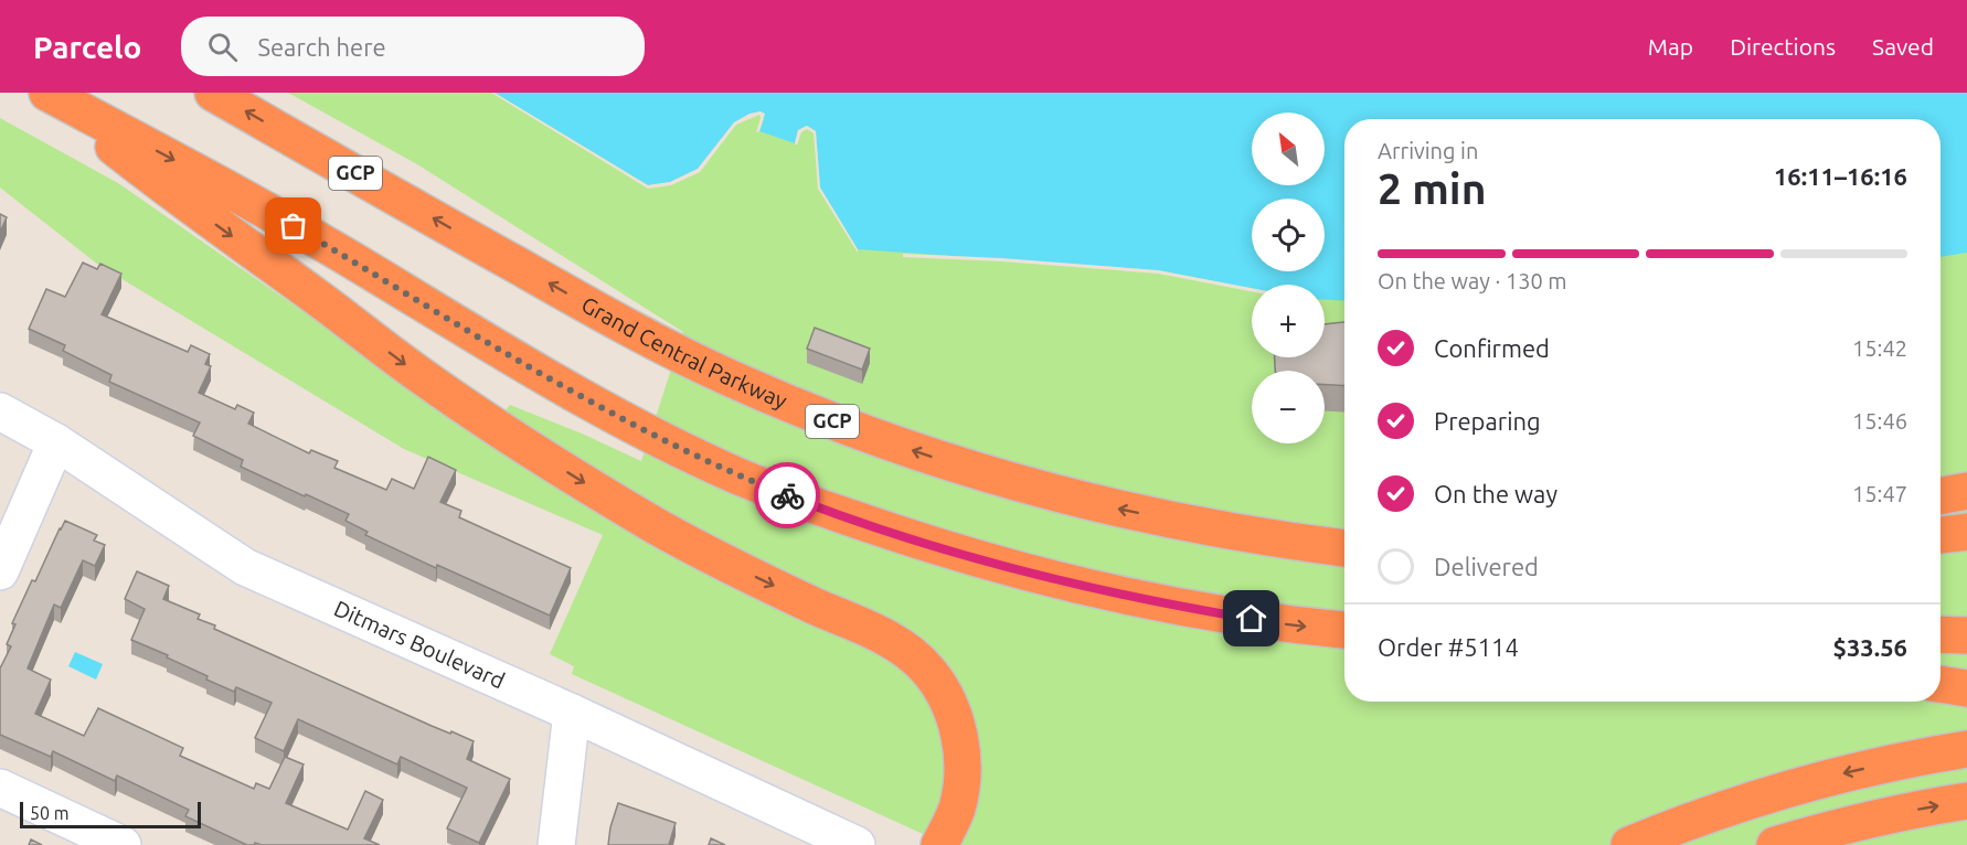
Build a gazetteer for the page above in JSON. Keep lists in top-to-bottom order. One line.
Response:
{"streets":{"highway":["GCP","Grand Central Parkway"],"street":["Ditmars Boulevard"]},"scale_bar":"50 m","north":"top left","page":{"header":"Parcelo","search":"Search here","nav":["Map","Directions","Saved"],"map_buttons":["+","−"],"heading":["2 min","Arriving in","16:11–16:16"],"panel":["Order #5114","$33.56"],"bar":"On the way · 130 m","list":[["Confirmed","15:42"],["Preparing","15:46"],["On the way","15:47"],"Delivered"],"scale":"50 m"}}
